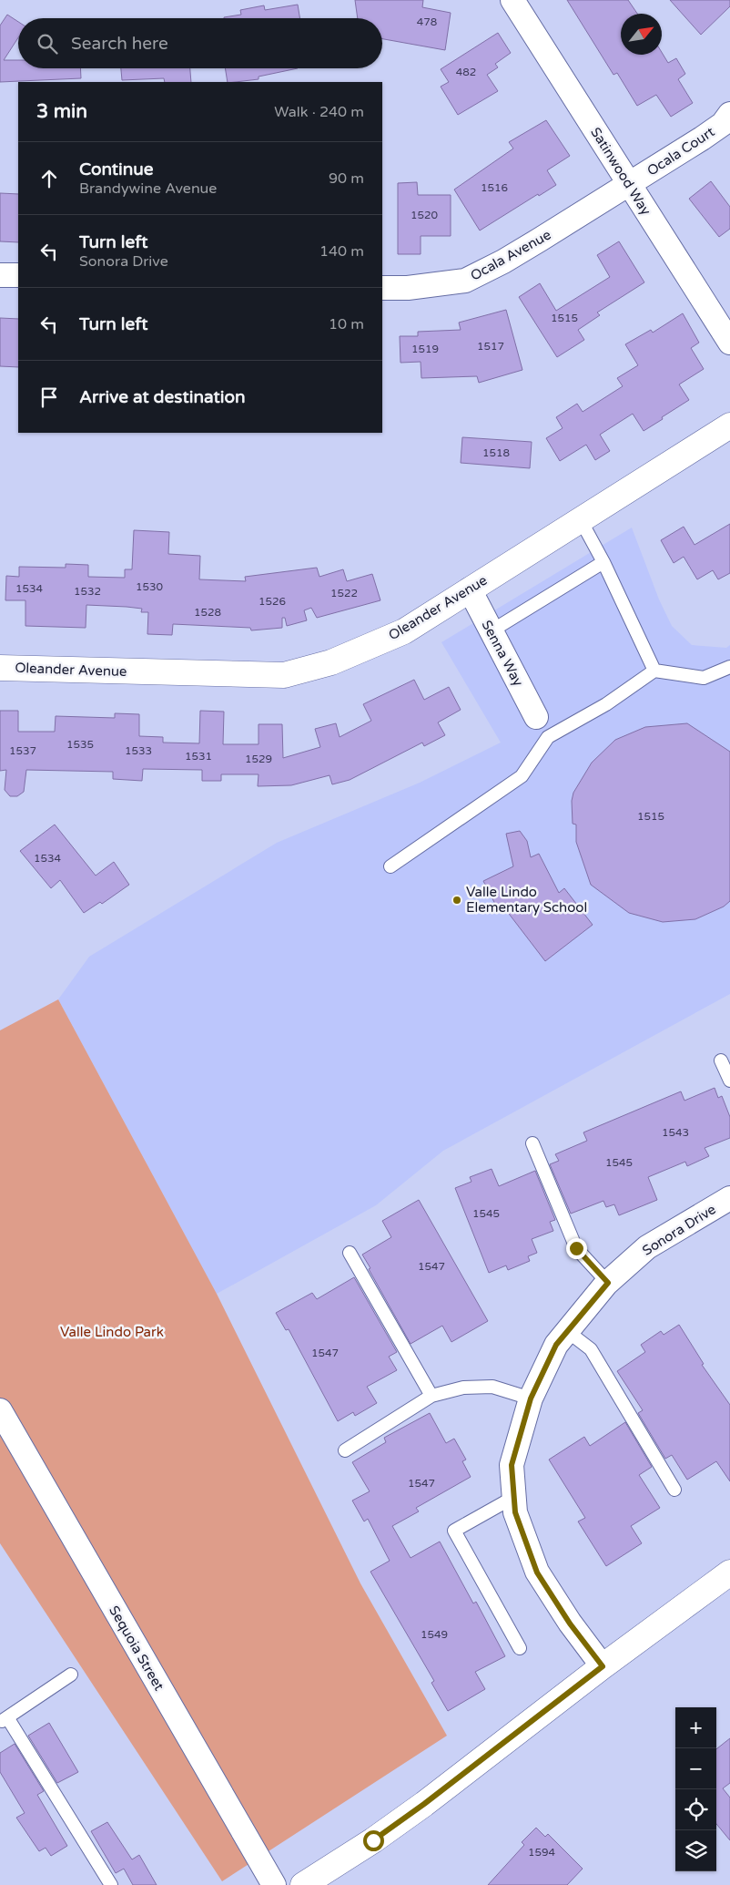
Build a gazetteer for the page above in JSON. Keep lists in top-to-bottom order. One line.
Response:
{"streets":{"street":["Ocala Court","Satinwood Way","Ocala Avenue","Oleander Avenue","Senna Way","Sonora Drive","Sequoia Street"]},"crossings":[["Ocala Court","Satinwood Way"],["Ocala Court","Ocala Avenue"],["Satinwood Way","Ocala Avenue"],["Oleander Avenue","Senna Way"]],"parks":["Valle Lindo Park"],"places":["Valle Lindo Elementary School"],"house_numbers":["478","482","1516","1520","1515","1517","1519","1518","1530","1534","1532","1522","1526","1528","1535","1537","1533","1531","1529","1515","1534","1543","1545","1545","1547","1547","1547","1549","1594"],"north":"top right","page":{"search":"Search here","heading":["3 min","Walk · 240 m"],"list":[["Continue","Brandywine Avenue","90 m"],["Turn left","Sonora Drive","140 m"],["Turn left","10 m"],"Arrive at destination"],"map_buttons":["+","−"]}}
